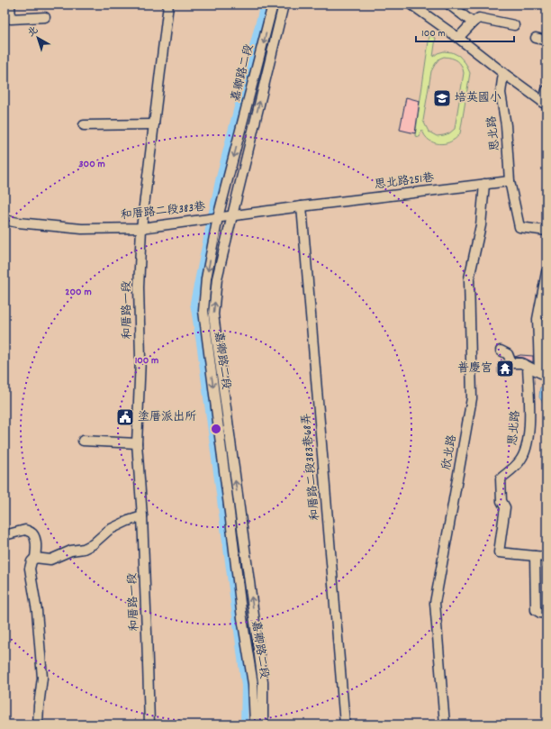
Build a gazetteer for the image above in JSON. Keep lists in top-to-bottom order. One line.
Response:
{"streets":{"street":["嘉卿路二段","思北路","思北路251巷","和厝路二段383巷","和厝路一段","欣北路","和厝路二段383巷68弄"]},"crossings":[["嘉卿路二段","和厝路二段383巷"],["思北路","思北路251巷"],["思北路251巷","和厝路二段383巷"],["思北路251巷","欣北路"],["思北路251巷","和厝路二段383巷68弄"],["和厝路二段383巷","和厝路一段"],["和厝路二段383巷","和厝路二段383巷68弄"]],"places":{"school or university":["培英國小"],"temple":["普慶宮"],"public building":["塗厝派出所"]},"scale_bar":"100 m","north":"top left","rings":["300 m","200 m","100 m"]}
